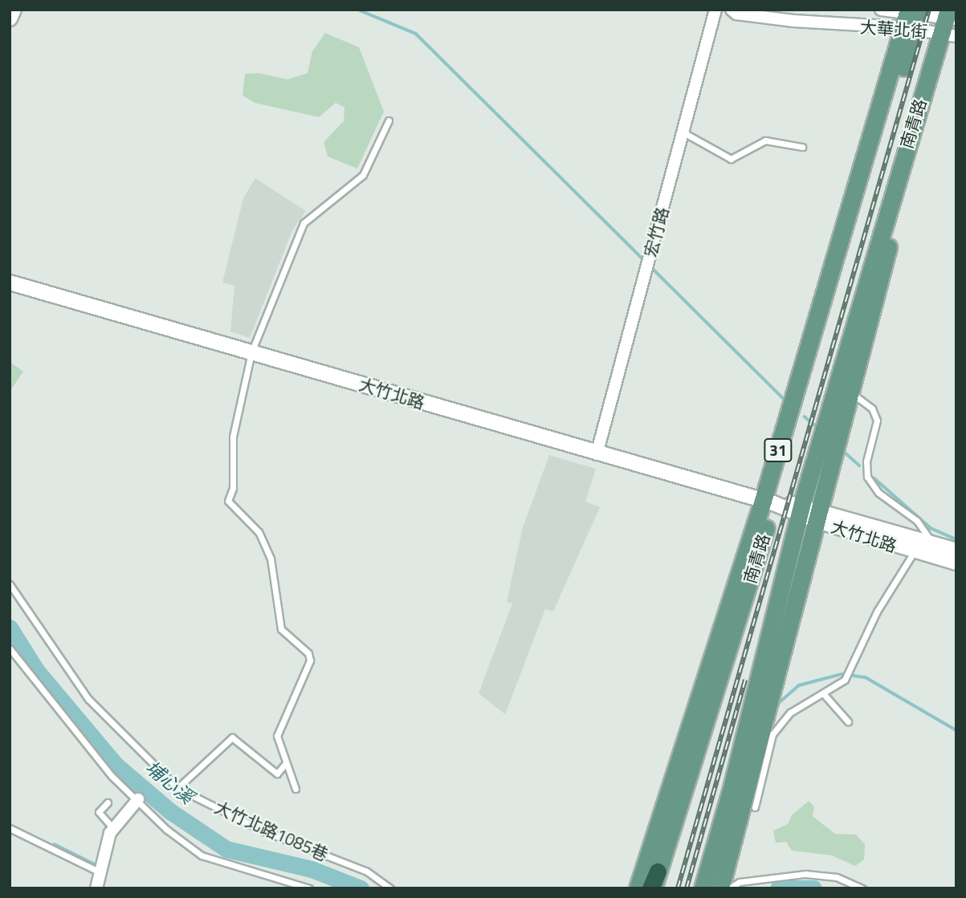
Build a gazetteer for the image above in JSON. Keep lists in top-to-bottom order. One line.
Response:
{"streets":{"main road":["南青路","31"],"street":["大華北街","宏竹路","大竹北路"],"lane":["大竹北路1085巷"]},"crossings":[["大華北街","南青路"],["大華北街","31"],["南青路","大竹北路"],["南青路","31"],["宏竹路","大竹北路"],["大竹北路","31"]],"water":["埔心溪"]}
